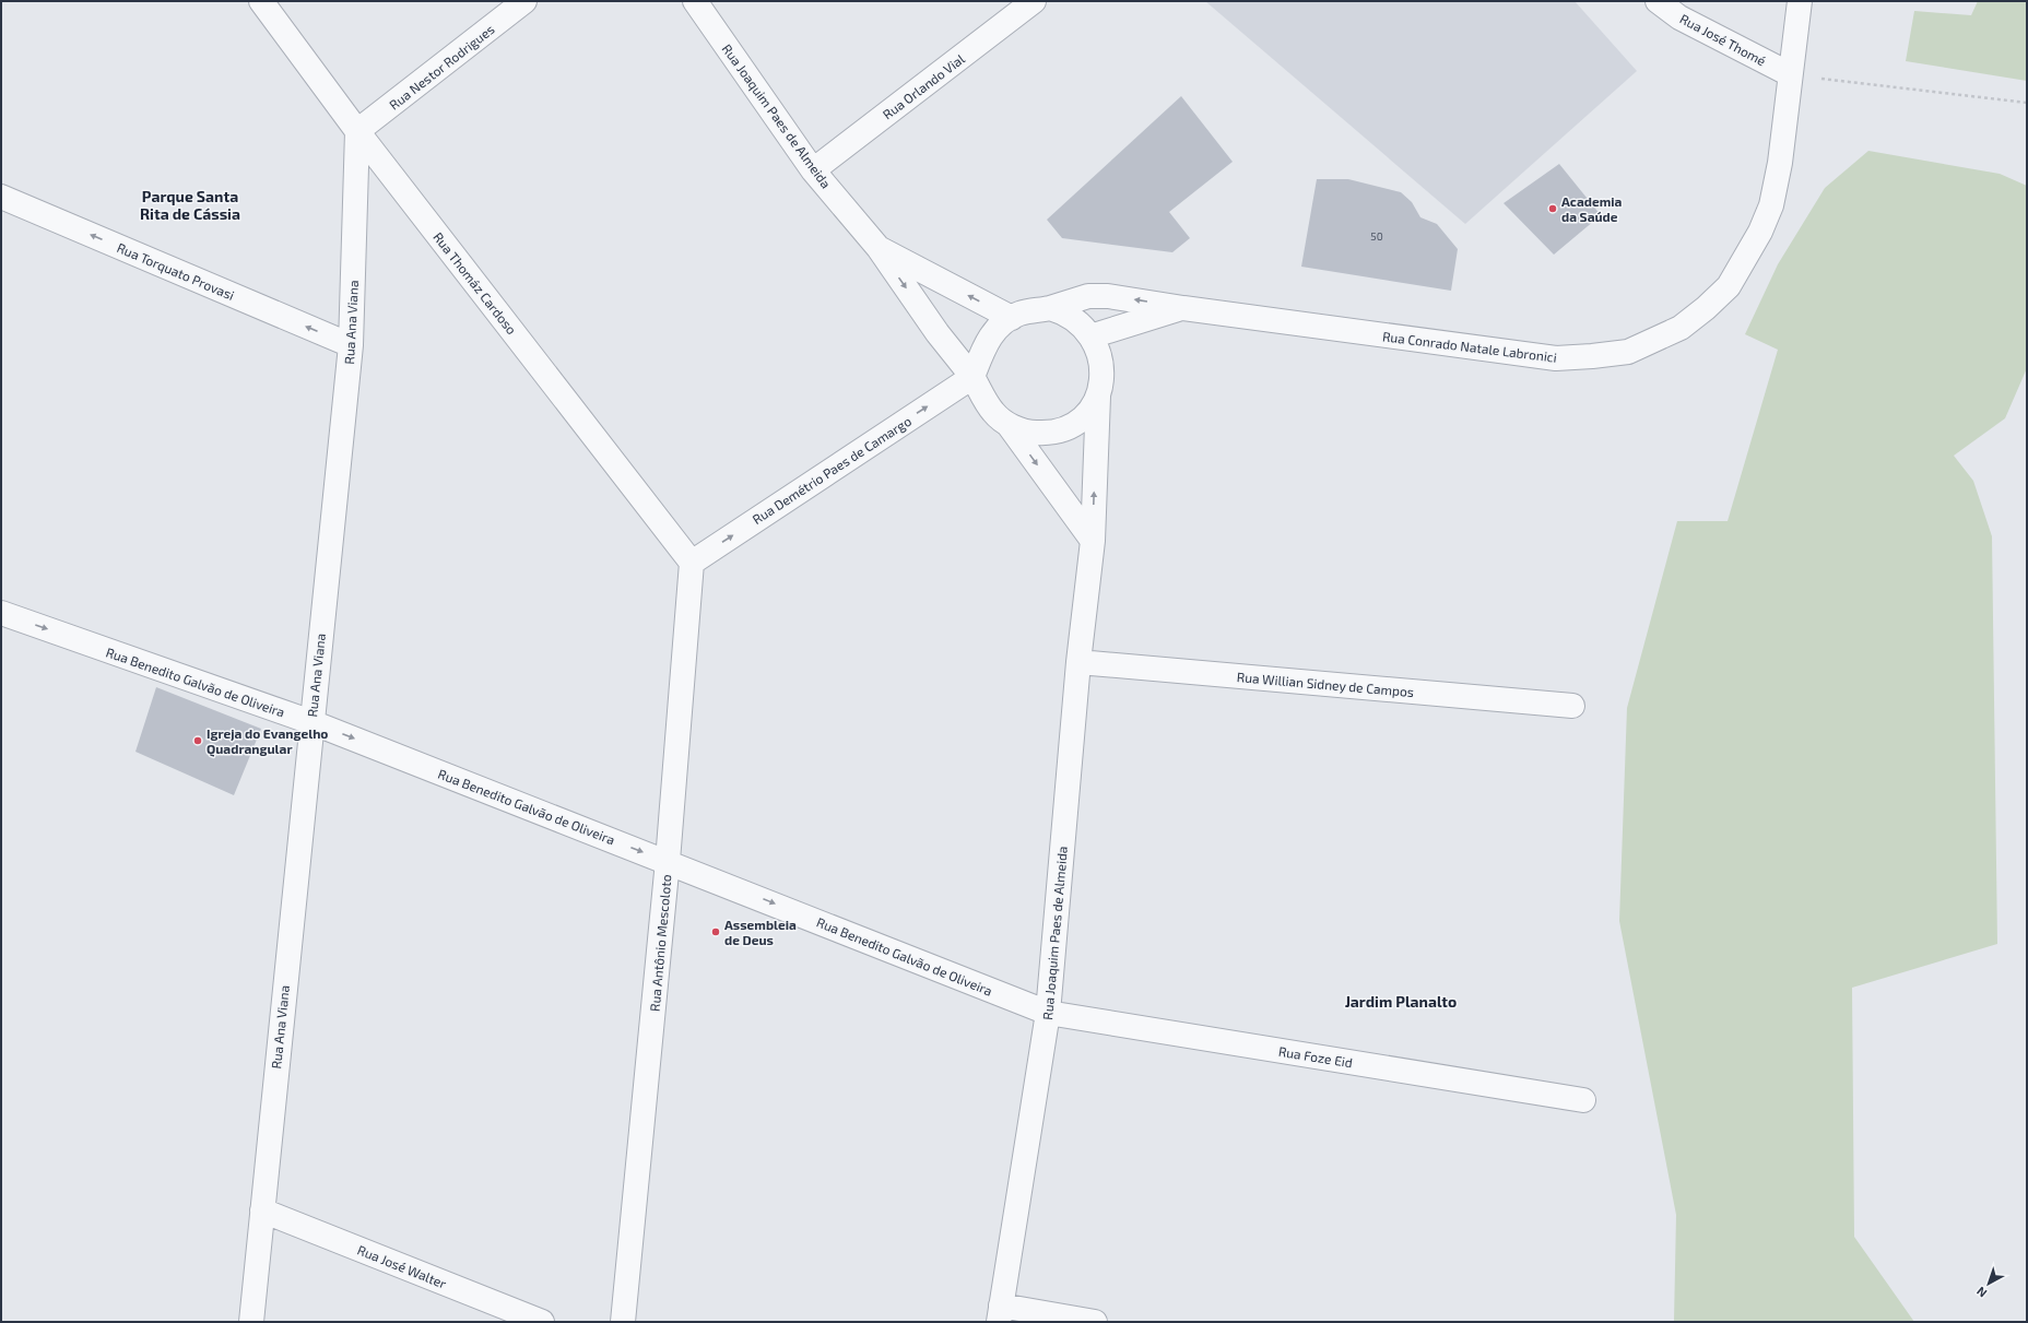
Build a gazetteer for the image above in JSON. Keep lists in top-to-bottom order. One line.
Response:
{"streets":{"street":["Rua José Thomé","Rua Nestor Rodrigues","Rua Orlando Vial","Rua Joaquim Paes de Almeida","Rua Torquato Provasi","Rua Thomáz Cardoso","Rua Ana Viana","Rua Conrado Natale Labronici","Rua Demétrio Paes de Camargo","Rua Benedito Galvão de Oliveira","Rua Willian Sidney de Campos","Rua Antônio Mescoloto","Rua Foze Eid","Rua José Walter"]},"crossings":[["Rua José Thomé","Rua Conrado Natale Labronici"],["Rua Nestor Rodrigues","Rua Thomáz Cardoso"],["Rua Nestor Rodrigues","Rua Ana Viana"],["Rua Orlando Vial","Rua Joaquim Paes de Almeida"],["Rua Joaquim Paes de Almeida","Rua Conrado Natale Labronici"],["Rua Joaquim Paes de Almeida","Rua Demétrio Paes de Camargo"],["Rua Joaquim Paes de Almeida","Rua Benedito Galvão de Oliveira"],["Rua Joaquim Paes de Almeida","Rua Willian Sidney de Campos"],["Rua Joaquim Paes de Almeida","Rua Foze Eid"],["Rua Torquato Provasi","Rua Ana Viana"],["Rua Thomáz Cardoso","Rua Ana Viana"],["Rua Thomáz Cardoso","Rua Demétrio Paes de Camargo"],["Rua Thomáz Cardoso","Rua Antônio Mescoloto"],["Rua Ana Viana","Rua Benedito Galvão de Oliveira"],["Rua Ana Viana","Rua José Walter"],["Rua Conrado Natale Labronici","Rua Demétrio Paes de Camargo"],["Rua Demétrio Paes de Camargo","Rua Antônio Mescoloto"],["Rua Benedito Galvão de Oliveira","Rua Antônio Mescoloto"],["Rua Benedito Galvão de Oliveira","Rua Foze Eid"]],"one_way":["Rua Torquato Provasi","Rua Demétrio Paes de Camargo","Rua Benedito Galvão de Oliveira"],"districts":["Parque Santa Rita de Cássia","Jardim Planalto"],"places":["Academia da Saúde","Igreja do Evangelho Quadrangular","Assembleia de Deus"],"house_numbers":["50"],"north":"bottom left"}
